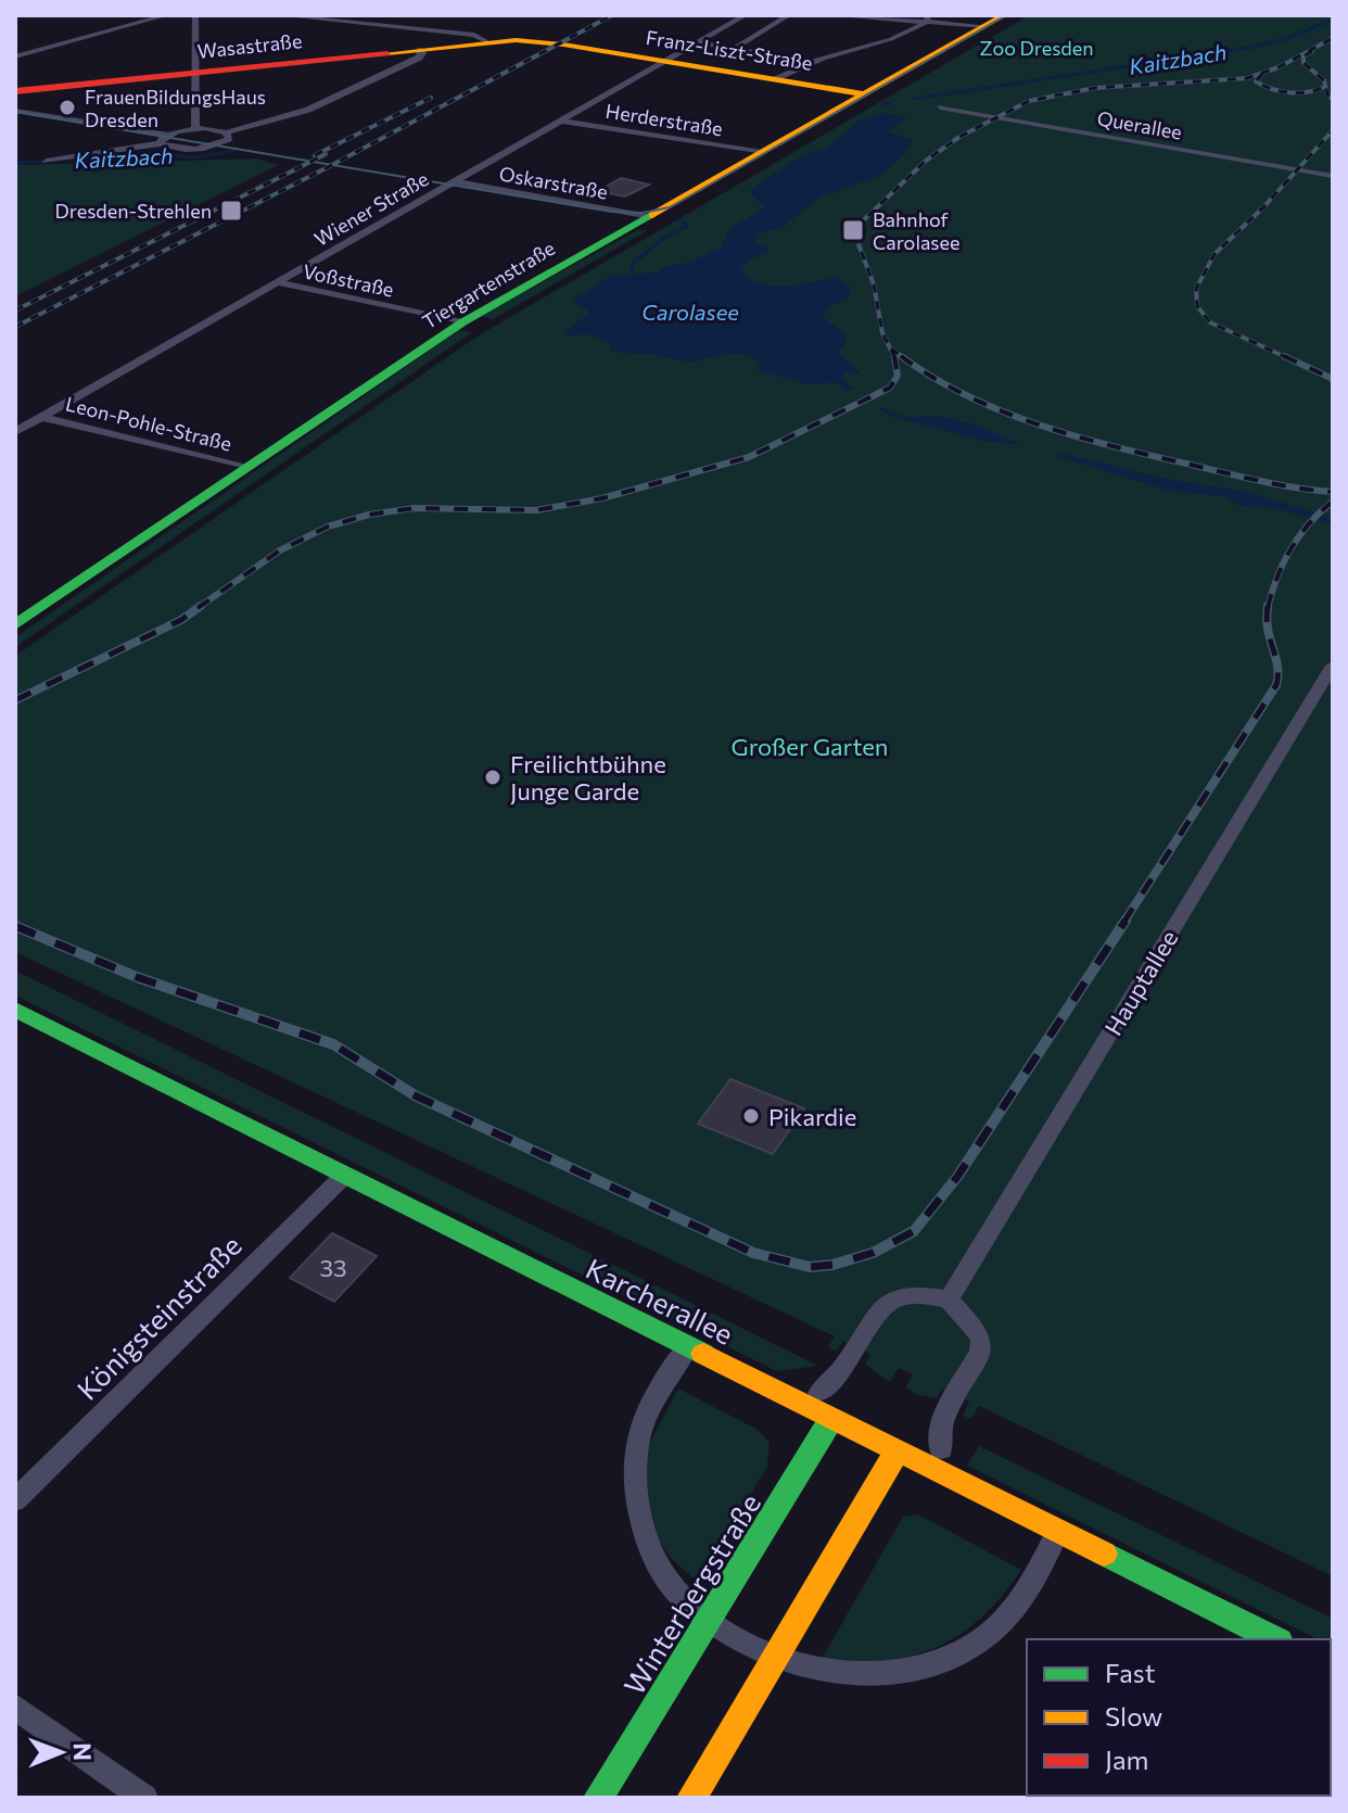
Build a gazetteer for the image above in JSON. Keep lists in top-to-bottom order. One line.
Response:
{"streets":{"main road":["Wasastraße","Franz-Liszt-Straße","Tiergartenstraße","Karcherallee","Winterbergstraße"],"street":["Herderstraße","Querallee","Oskarstraße","Wiener Straße","Voßstraße","Leon-Pohle-Straße","Hauptallee","Königsteinstraße"]},"crossings":[["Wasastraße","Franz-Liszt-Straße"],["Franz-Liszt-Straße","Wiener Straße"],["Franz-Liszt-Straße","Tiergartenstraße"],["Herderstraße","Wiener Straße"],["Herderstraße","Tiergartenstraße"],["Oskarstraße","Wiener Straße"],["Oskarstraße","Tiergartenstraße"],["Wiener Straße","Voßstraße"],["Wiener Straße","Leon-Pohle-Straße"],["Voßstraße","Tiergartenstraße"],["Tiergartenstraße","Leon-Pohle-Straße"],["Karcherallee","Königsteinstraße"],["Karcherallee","Winterbergstraße"]],"water":["Kaitzbach","Carolasee"],"parks":["Zoo Dresden","Großer Garten"],"places":{"other":["FrauenBildungsHaus Dresden","Freilichtbühne Junge Garde","Pikardie"],"transit":["Dresden-Strehlen","Bahnhof Carolasee"]},"house_numbers":["33"],"legend":["Fast","Slow","Jam"],"north":"right"}
